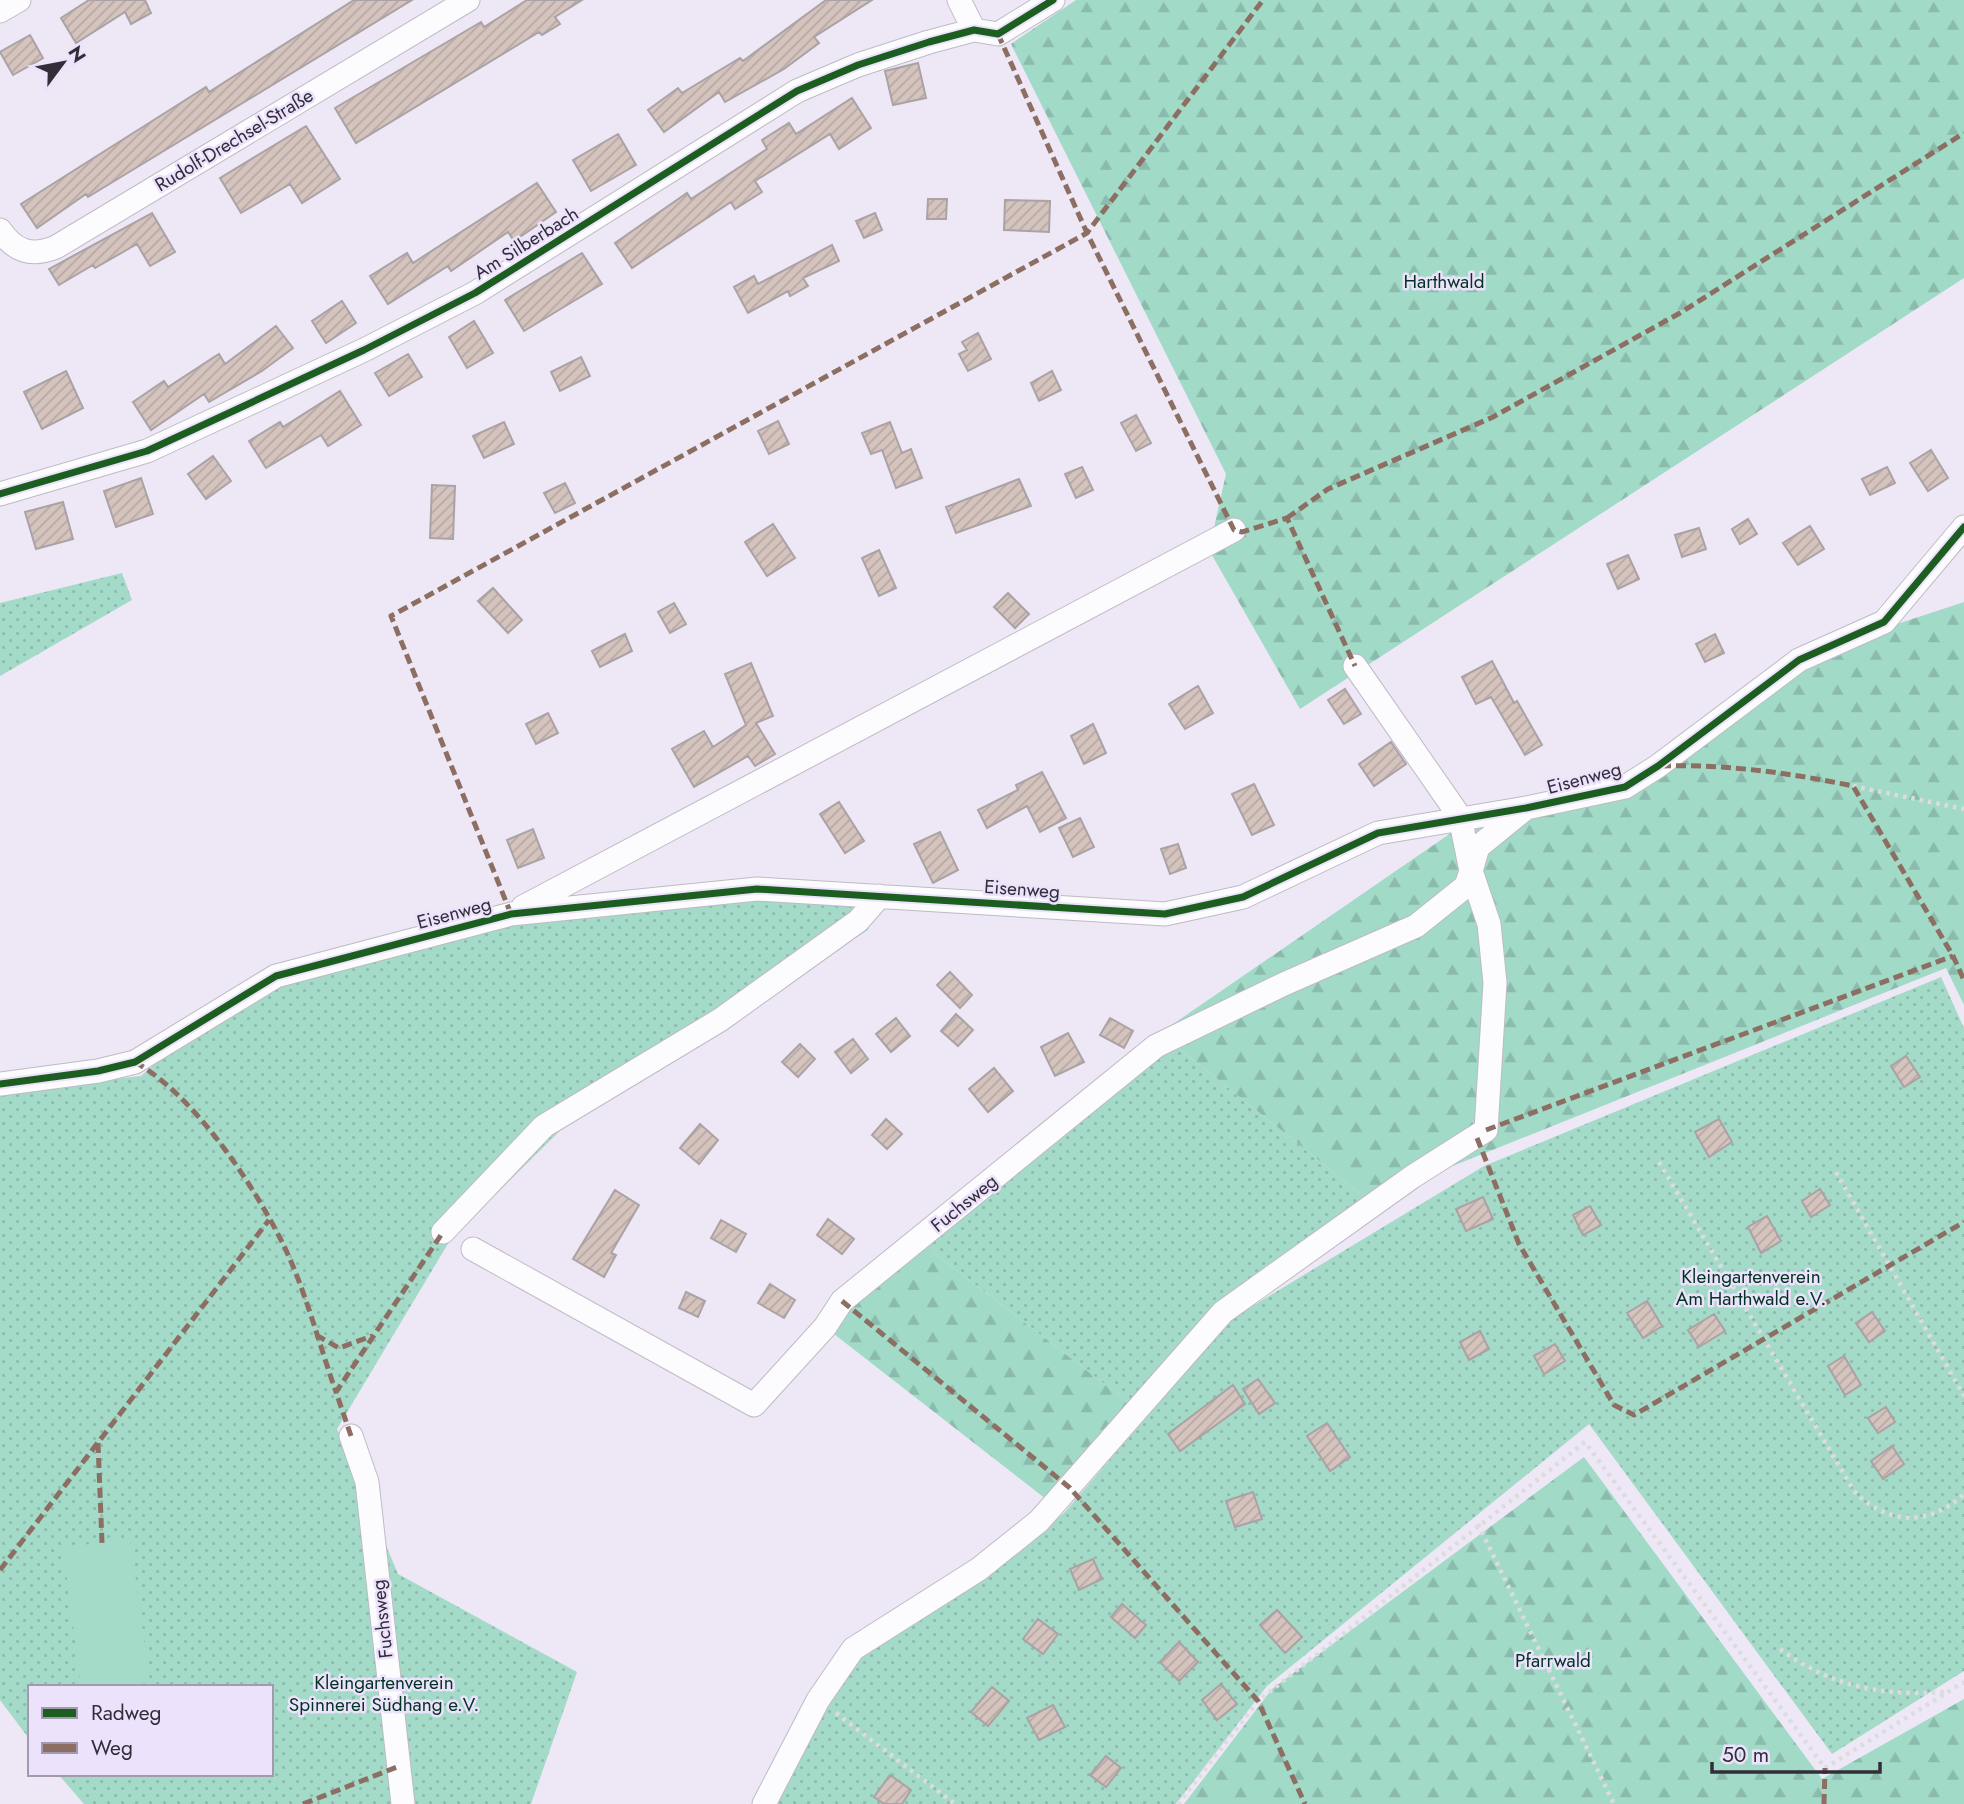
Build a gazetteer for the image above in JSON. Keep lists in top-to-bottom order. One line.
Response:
{"streets":{"street":["Rudolf-Drechsel-Straße","Am Silberbach","Eisenweg","Fuchsweg"]},"parks":["Harthwald","Kleingartenverein Am Harthwald e.V.","Pfarrwald","Kleingartenverein Spinnerei Südhang e.V."],"legend":["Radweg","Weg"],"scale_bar":"50 m","north":"top right"}
